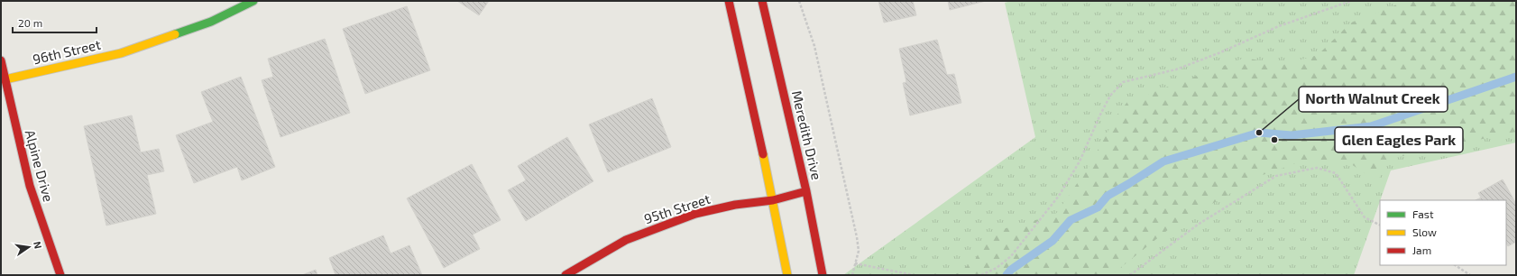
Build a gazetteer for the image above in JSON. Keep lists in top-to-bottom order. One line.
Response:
{"streets":{"street":["96th Street","Meredith Drive","Alpine Drive","95th Street"]},"crossings":[["96th Street","Alpine Drive"],["Meredith Drive","95th Street"]],"places":["North Walnut Creek","Glen Eagles Park"],"legend":["Fast","Slow","Jam"],"scale_bar":"20 m","north":"right"}
